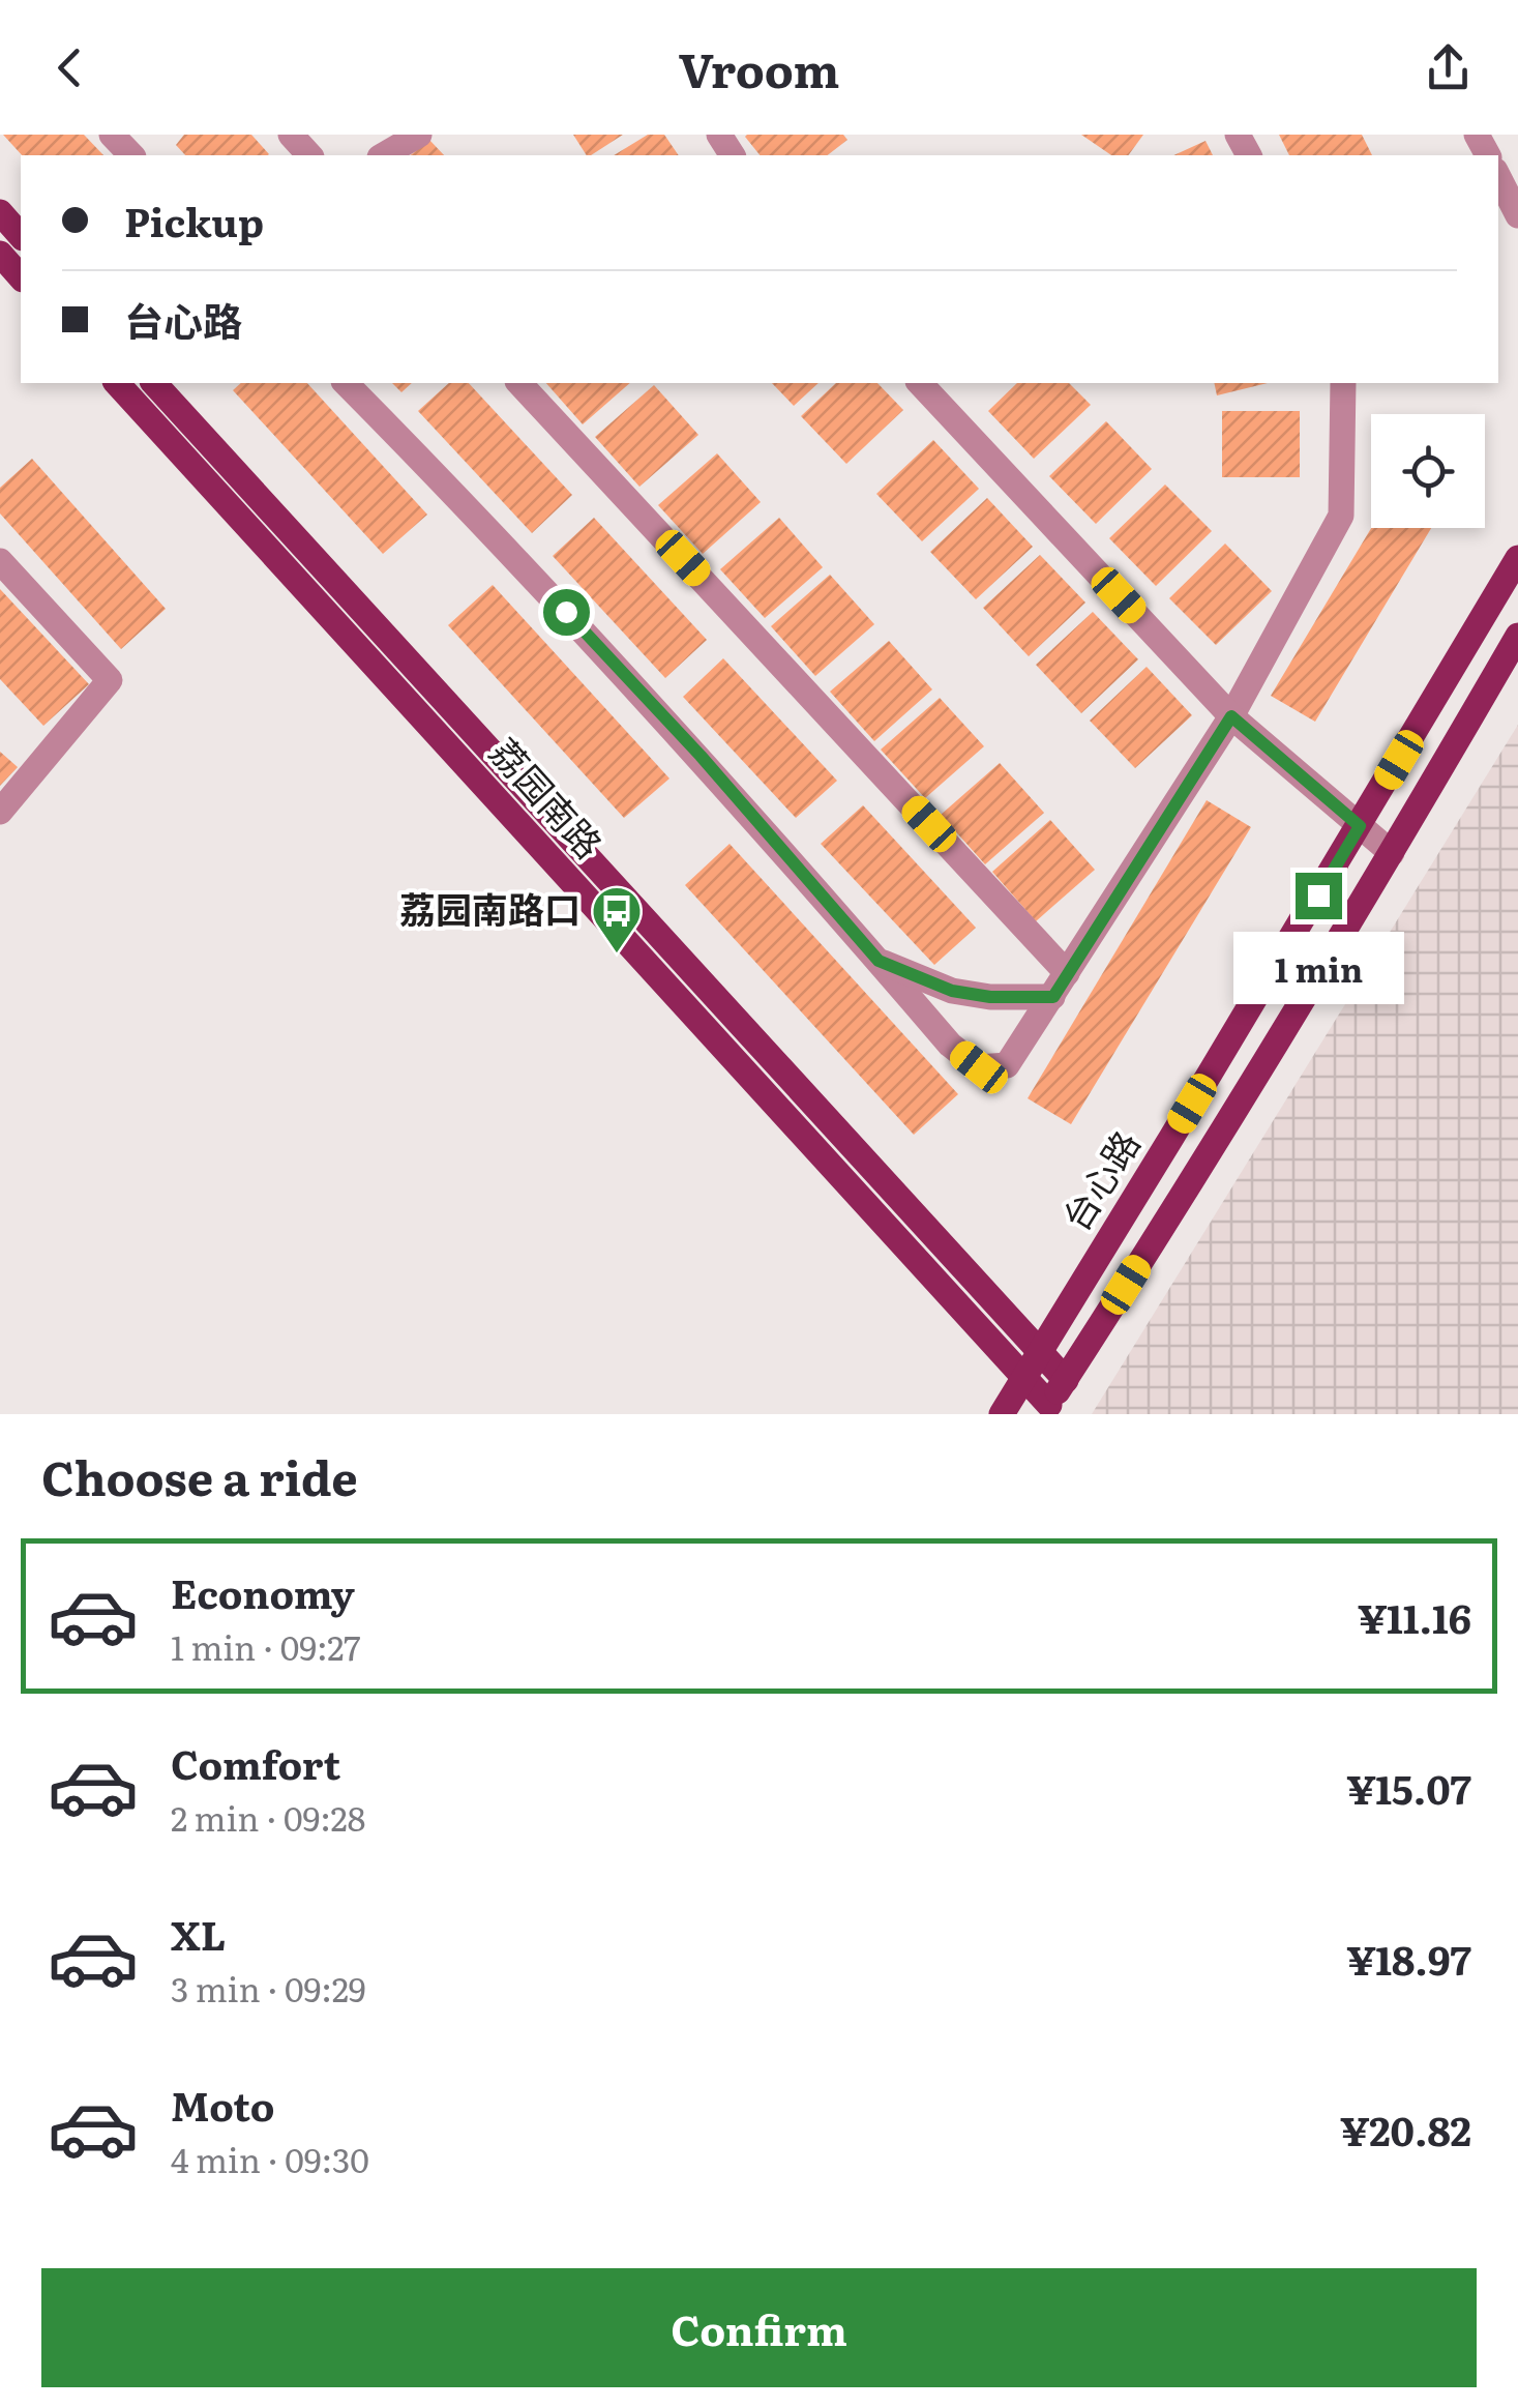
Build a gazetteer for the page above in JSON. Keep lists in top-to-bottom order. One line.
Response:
{"streets":{"main road":["荔园南路","台心路"]},"crossings":[["荔园南路","台心路"]],"places":{"bus stop":["荔园南路口"]},"page":{"header":"Vroom","banner":["Pickup","台心路"],"bubble":"1 min","heading":"Choose a ride","list":[{"name":"Economy","note":"1 min · 09:27","value":"¥11.16"},{"name":"Comfort","note":"2 min · 09:28","value":"¥15.07"},{"name":"XL","note":"3 min · 09:29","value":"¥18.97"},{"name":"Moto","note":"4 min · 09:30","value":"¥20.82"}],"buttons":"Confirm"}}
